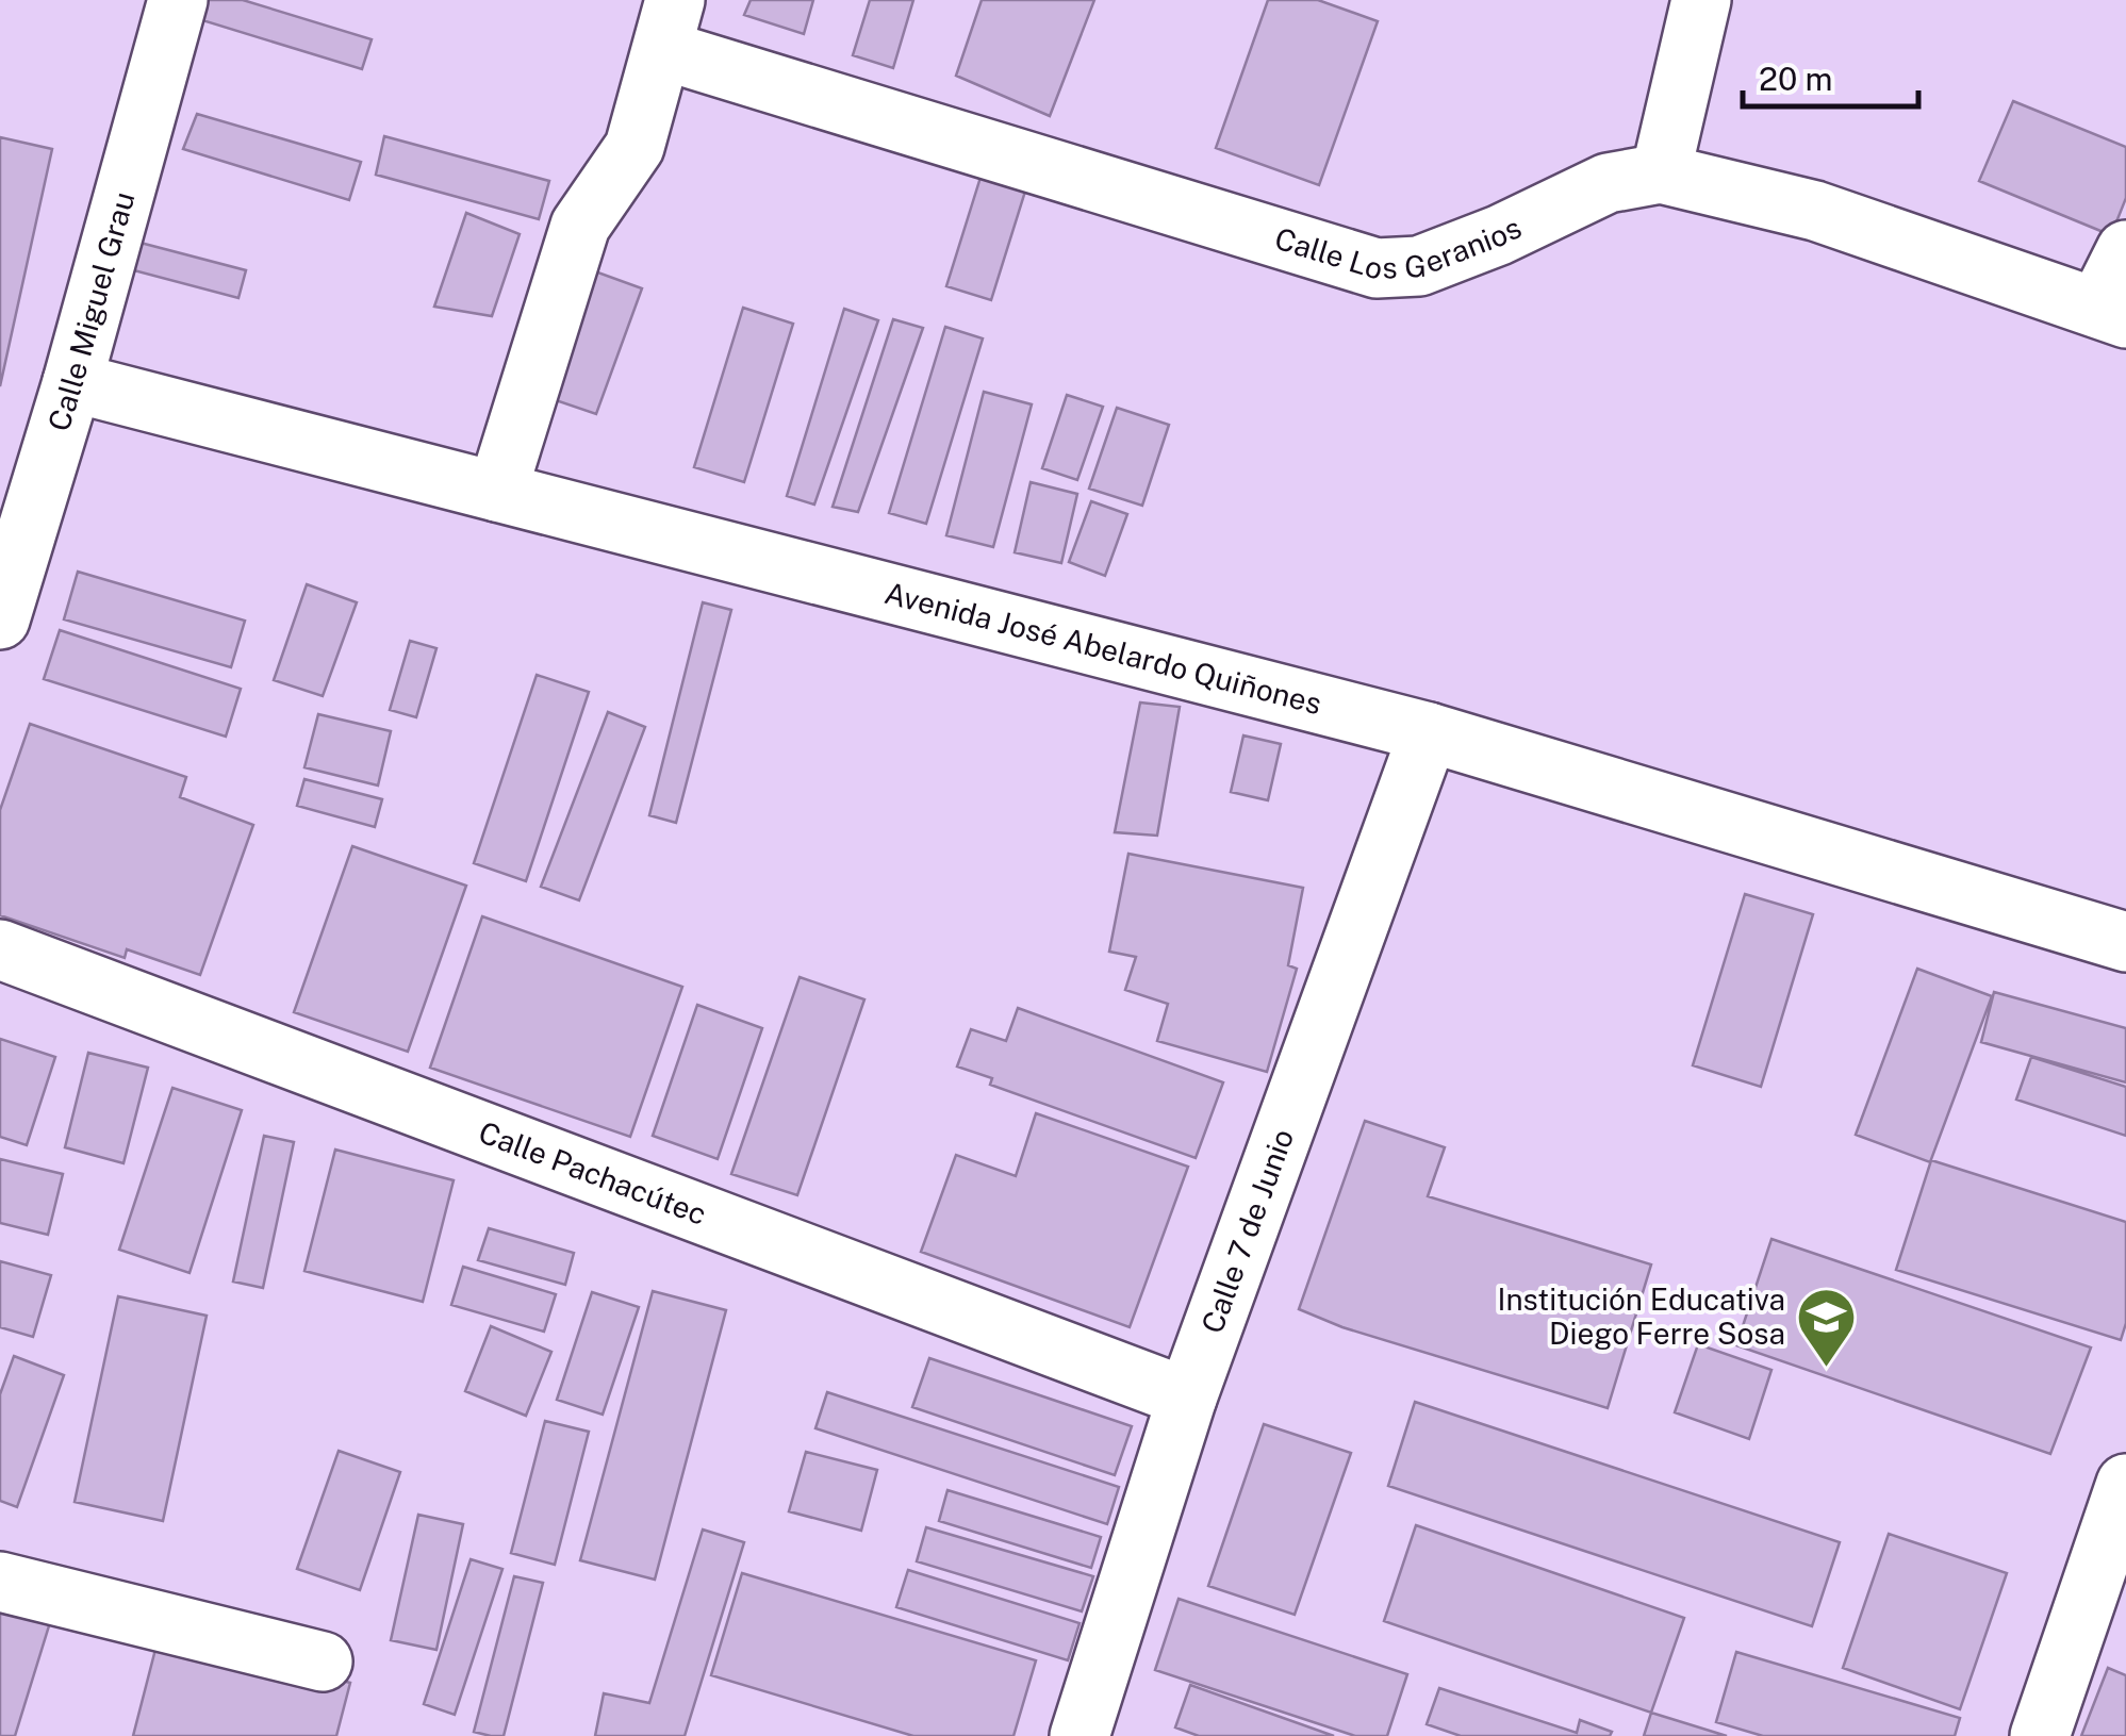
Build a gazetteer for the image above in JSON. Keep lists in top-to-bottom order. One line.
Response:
{"streets":{"street":["Calle Los Geranios","Calle Miguel Grau","Avenida José Abelardo Quiñones","Calle Pachacútec","Calle 7 de Junio"]},"crossings":[["Calle Miguel Grau","Avenida José Abelardo Quiñones"],["Avenida José Abelardo Quiñones","Calle 7 de Junio"],["Calle Pachacútec","Calle 7 de Junio"]],"places":{"school or university":["Institución Educativa Diego Ferre Sosa"]},"scale_bar":"20 m"}
